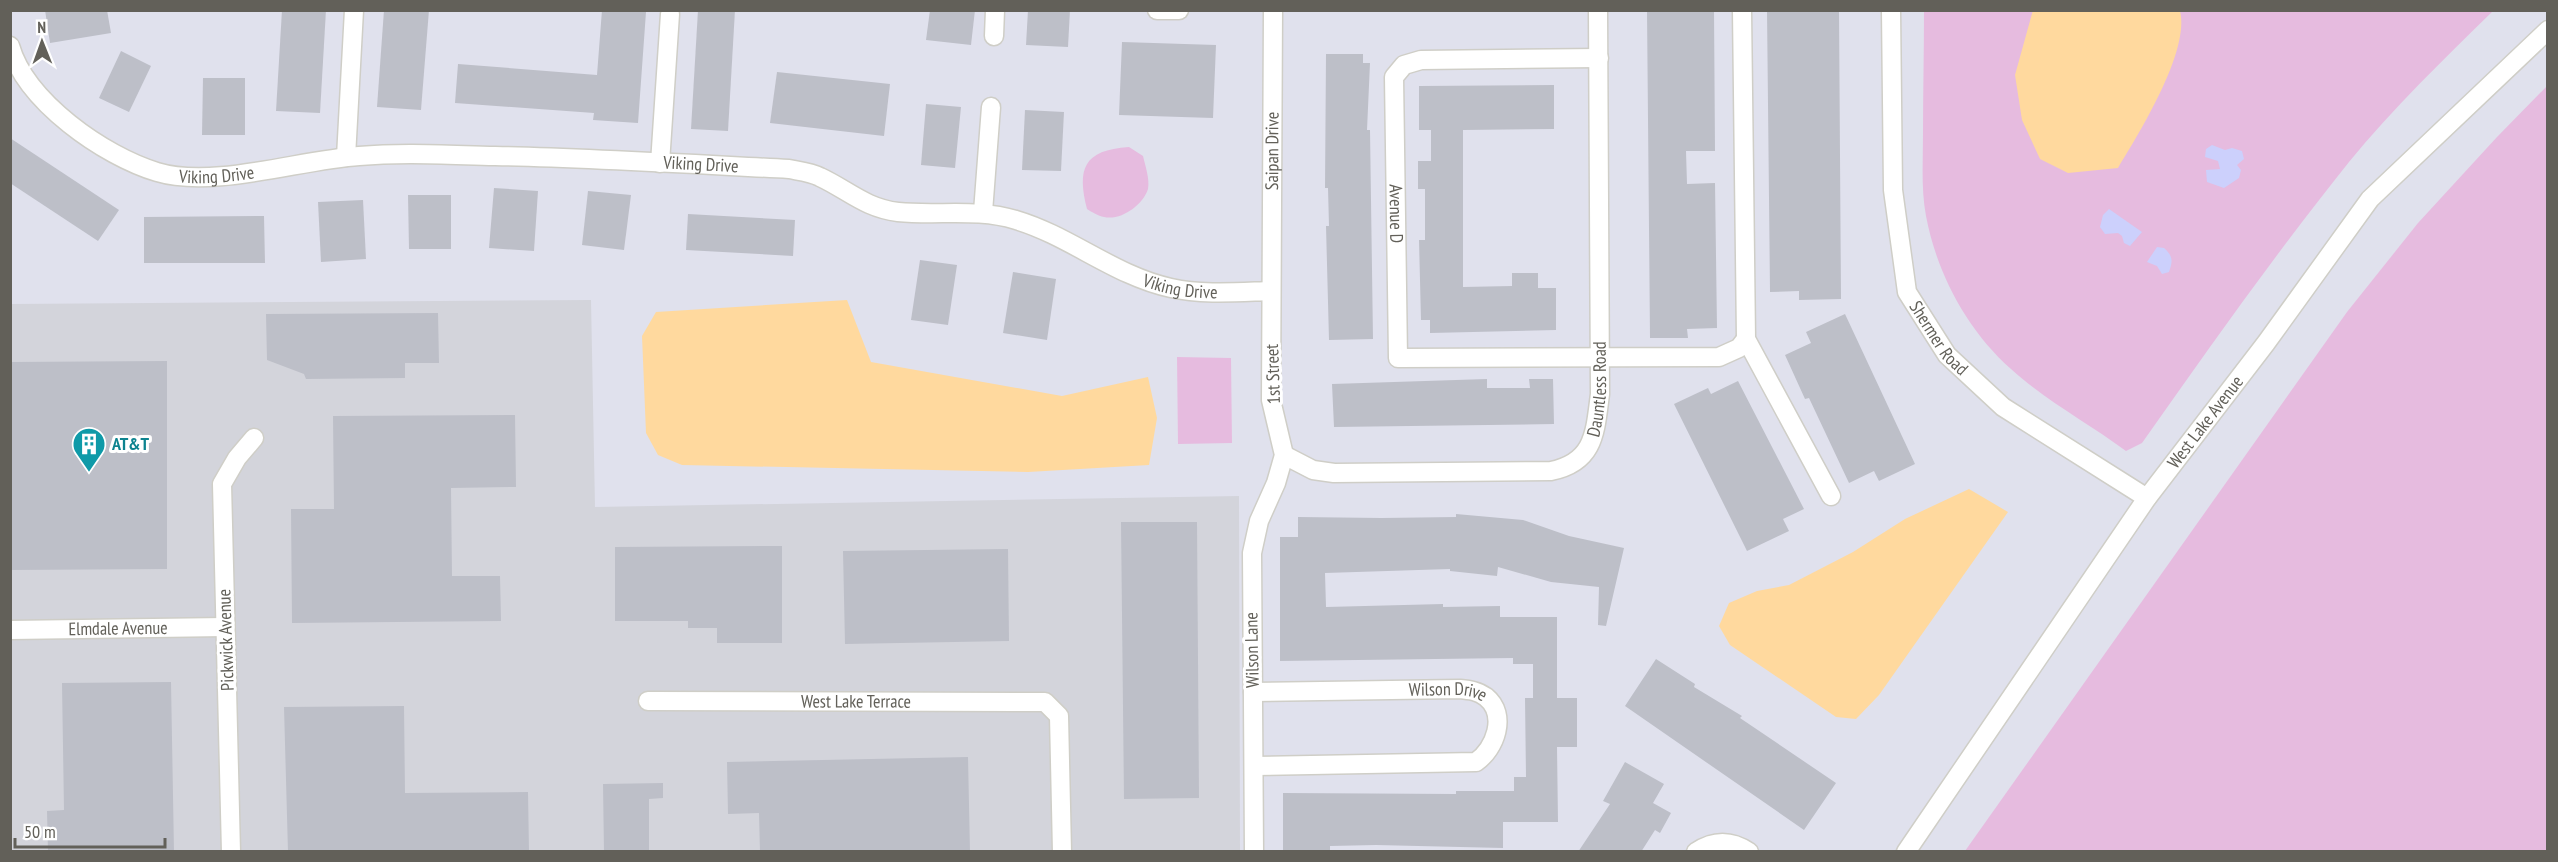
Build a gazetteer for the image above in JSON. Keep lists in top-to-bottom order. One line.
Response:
{"streets":{"street":["Saipan Drive","Viking Drive","Avenue D","Shermer Road","1st Street","Dauntless Road","West Lake Avenue","Elmdale Avenue","Pickwick Avenue","Wilson Lane","Wilson Drive","West Lake Terrace"]},"crossings":[["Saipan Drive","Viking Drive"],["Saipan Drive","1st Street"],["Viking Drive","1st Street"],["Avenue D","Dauntless Road"],["Shermer Road","West Lake Avenue"],["1st Street","Dauntless Road"],["1st Street","Wilson Lane"],["Dauntless Road","Wilson Lane"],["Elmdale Avenue","Pickwick Avenue"],["Wilson Lane","Wilson Drive"]],"places":{"building":["AT&T"]},"scale_bar":"50 m","north":"top"}
